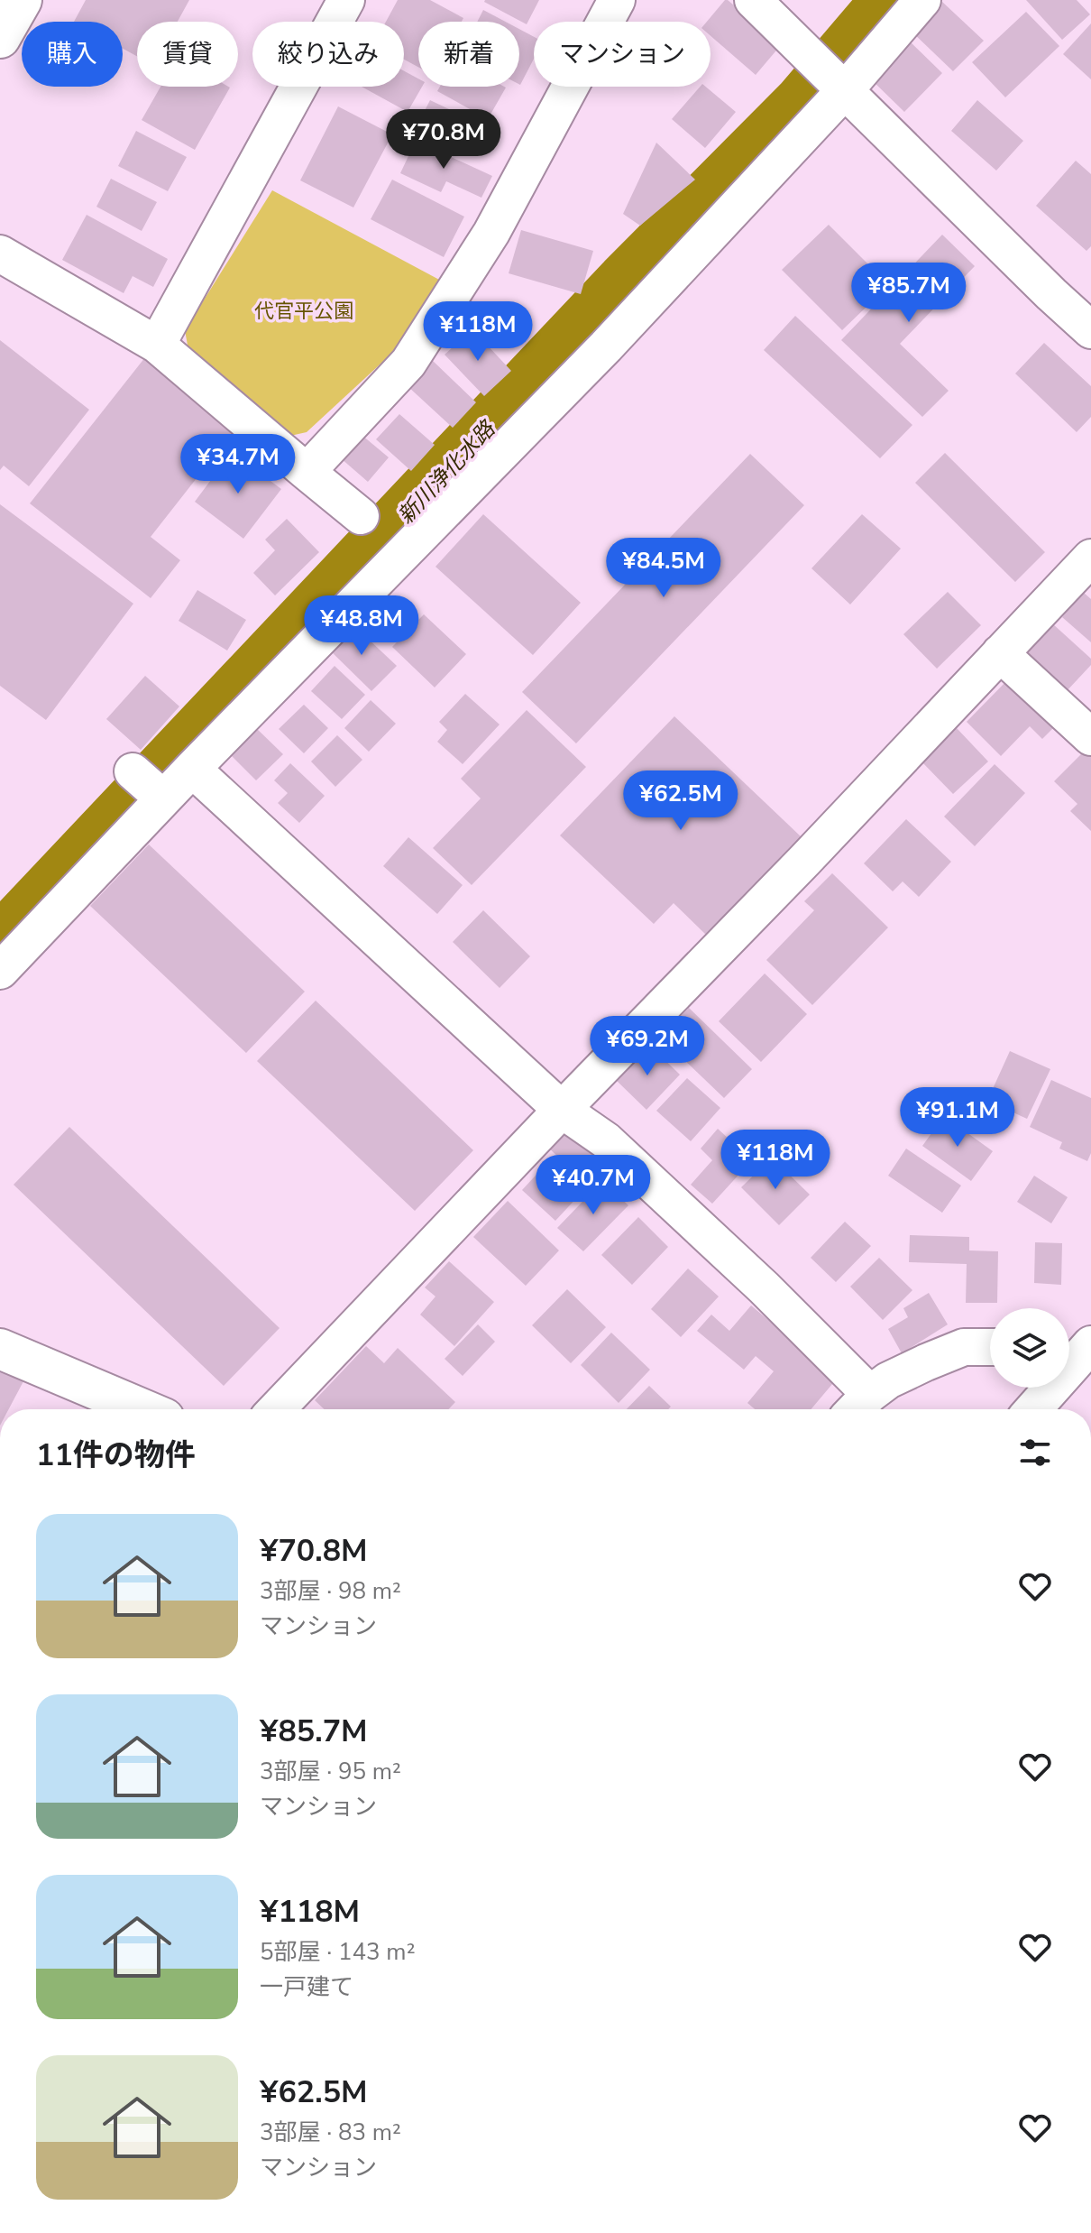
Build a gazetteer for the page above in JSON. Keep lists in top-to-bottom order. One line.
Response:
{"water":["新川浄化水路"],"parks":["代官平公園"],"page":{"chip":["購入","賃貸","絞り込み","新着","マンション"],"price":["¥70.8M","¥85.7M","¥118M","¥34.7M","¥84.5M","¥48.8M","¥62.5M","¥69.2M","¥91.1M","¥118M","¥40.7M"],"heading":"11件の物件","list":[{"name":"¥70.8M","note":"3部屋 · 98 m² · マンション"},{"name":"¥85.7M","note":"3部屋 · 95 m² · マンション"},{"name":"¥118M","note":"5部屋 · 143 m² · 一戸建て"},{"name":"¥62.5M","note":"3部屋 · 83 m² · マンション"}]}}
